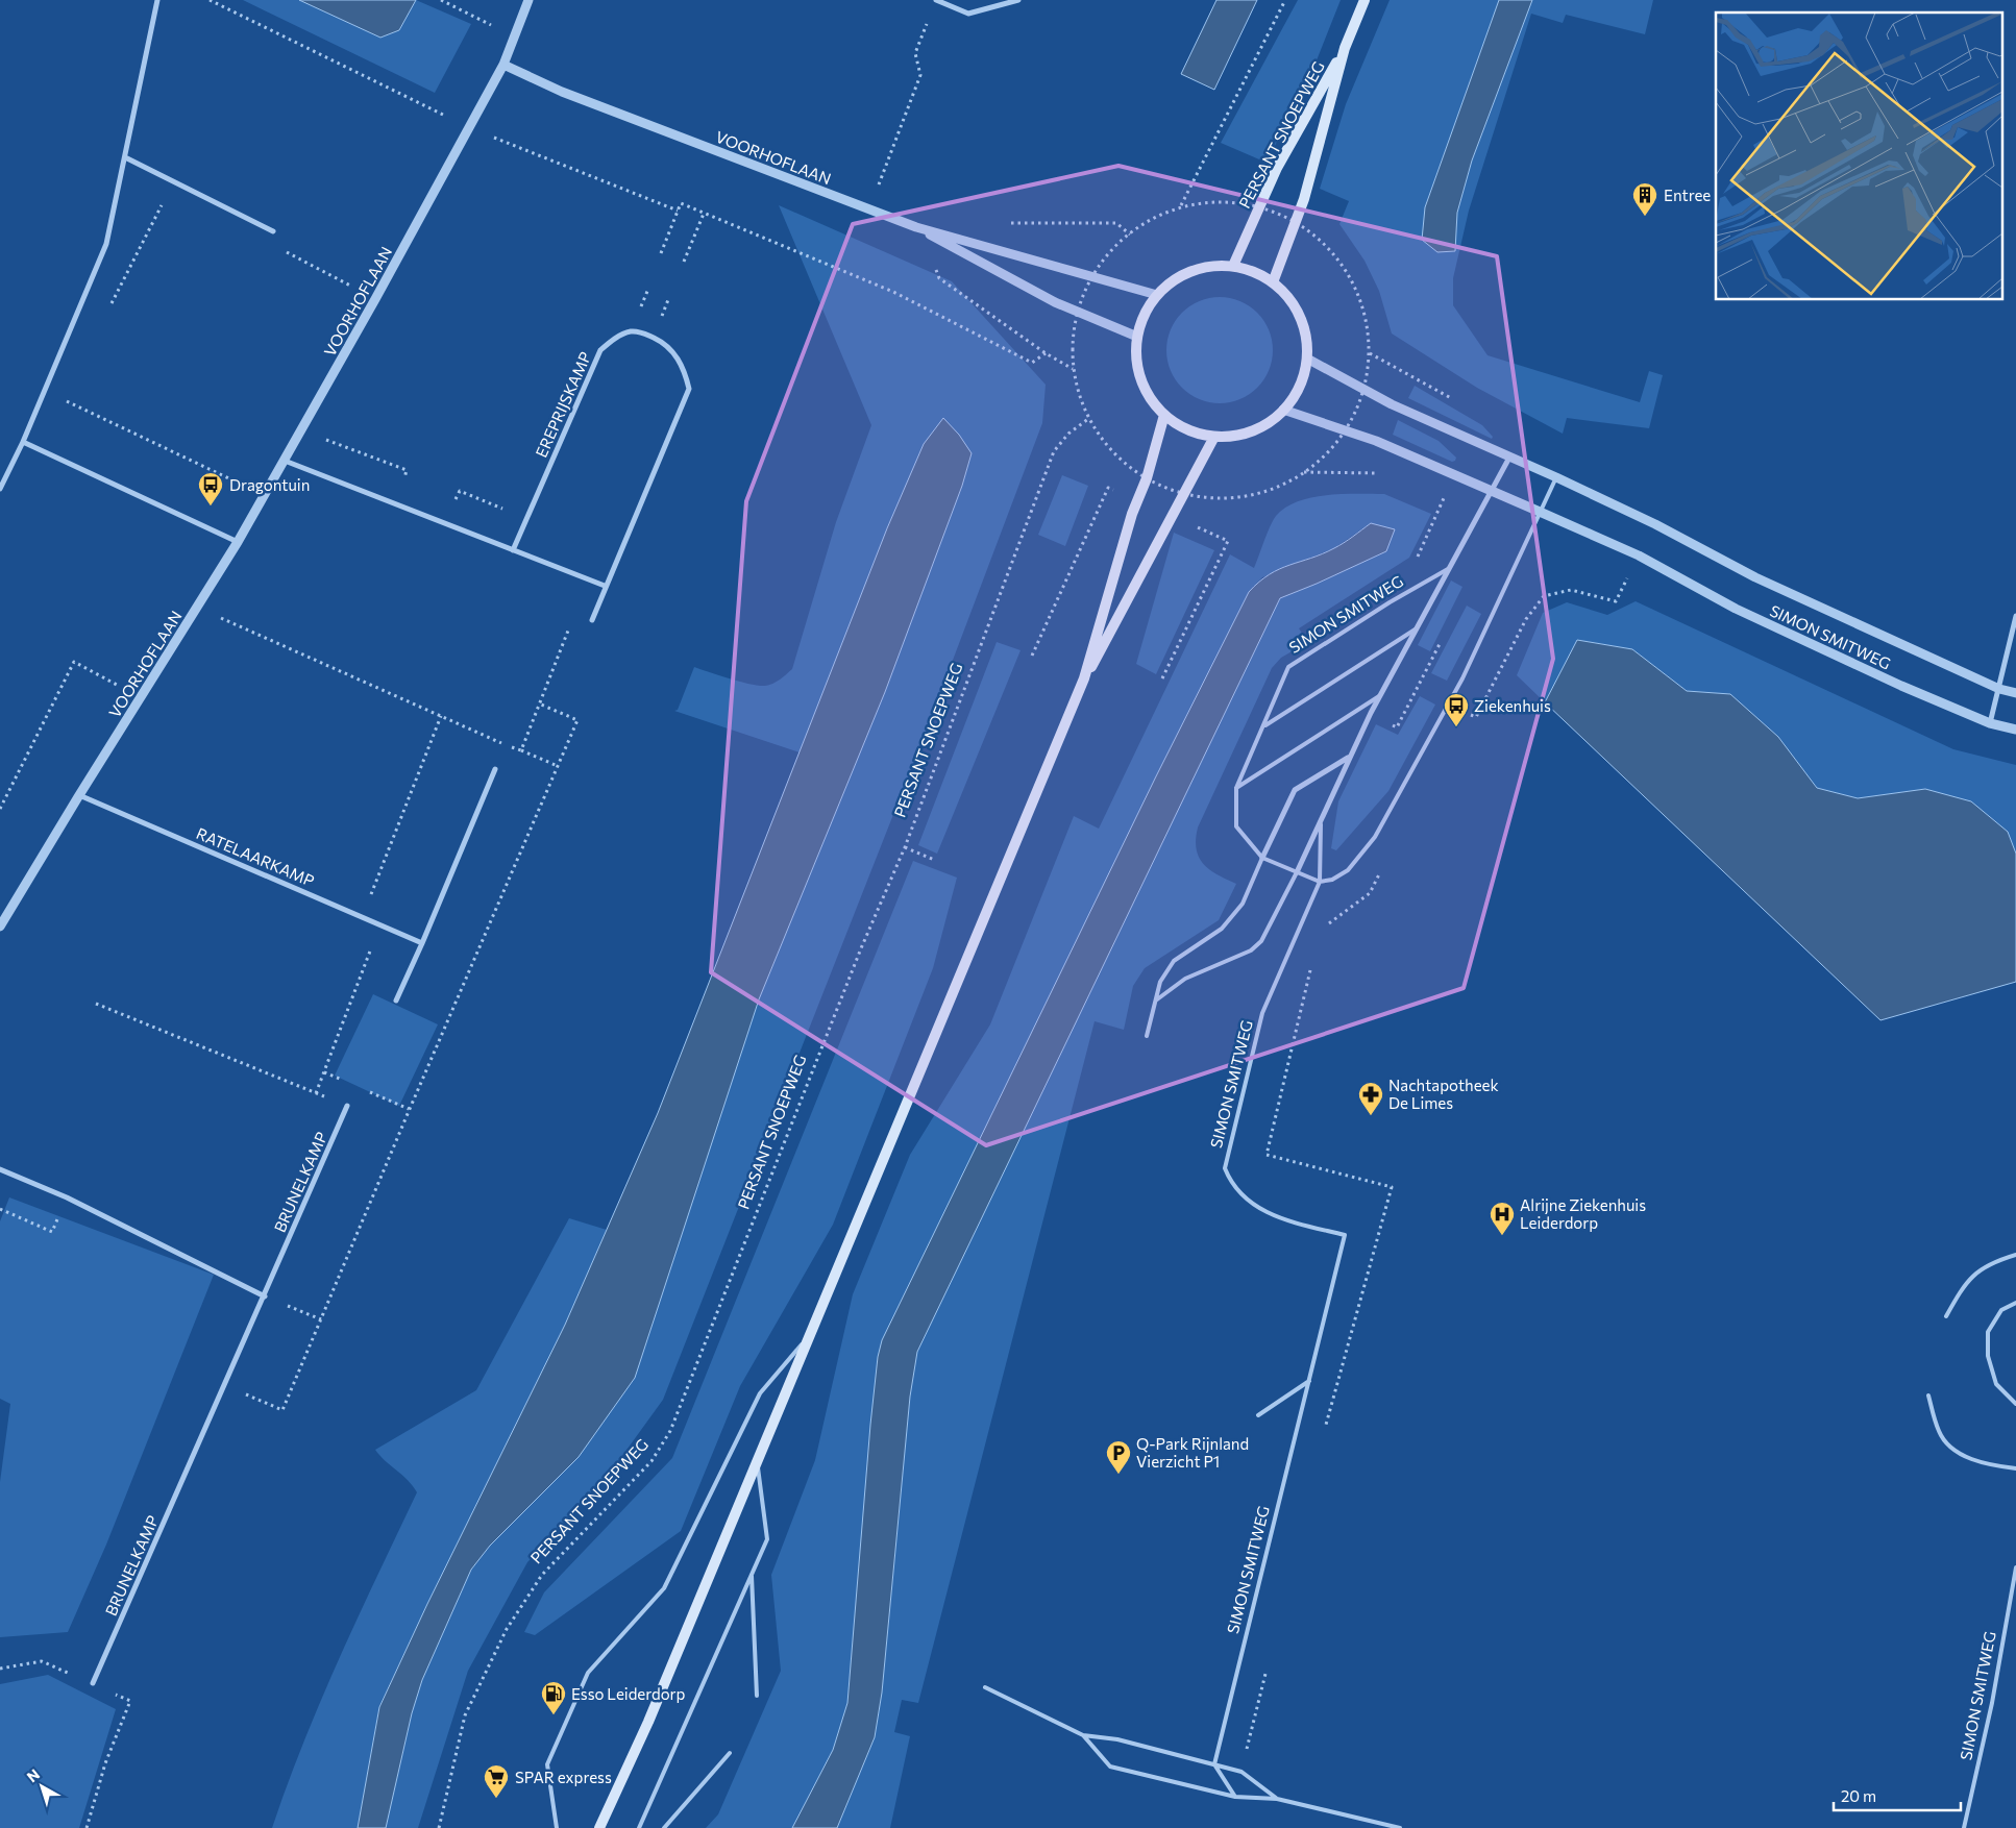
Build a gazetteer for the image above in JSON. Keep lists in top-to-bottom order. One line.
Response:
{"streets":{"main road":["PERSANT SNOEPWEG"],"street":["VOORHOFLAAN","EREPRIJSKAMP","SIMON SMITWEG","RATELAARKAMP","BRUNELKAMP"]},"crossings":[["PERSANT SNOEPWEG","VOORHOFLAAN"],["PERSANT SNOEPWEG","SIMON SMITWEG"],["VOORHOFLAAN","SIMON SMITWEG"],["VOORHOFLAAN","RATELAARKAMP"]],"places":{"building":["Entree"],"bus stop":["Dragontuin","Ziekenhuis"],"pharmacy":["Nachtapotheek De Limes"],"hospital":["Alrijne Ziekenhuis Leiderdorp"],"parking":["Q-Park Rijnland Vierzicht P1"],"fuel station":["Esso Leiderdorp"],"supermarket":["SPAR express"]},"scale_bar":"20 m","north":"top left"}
